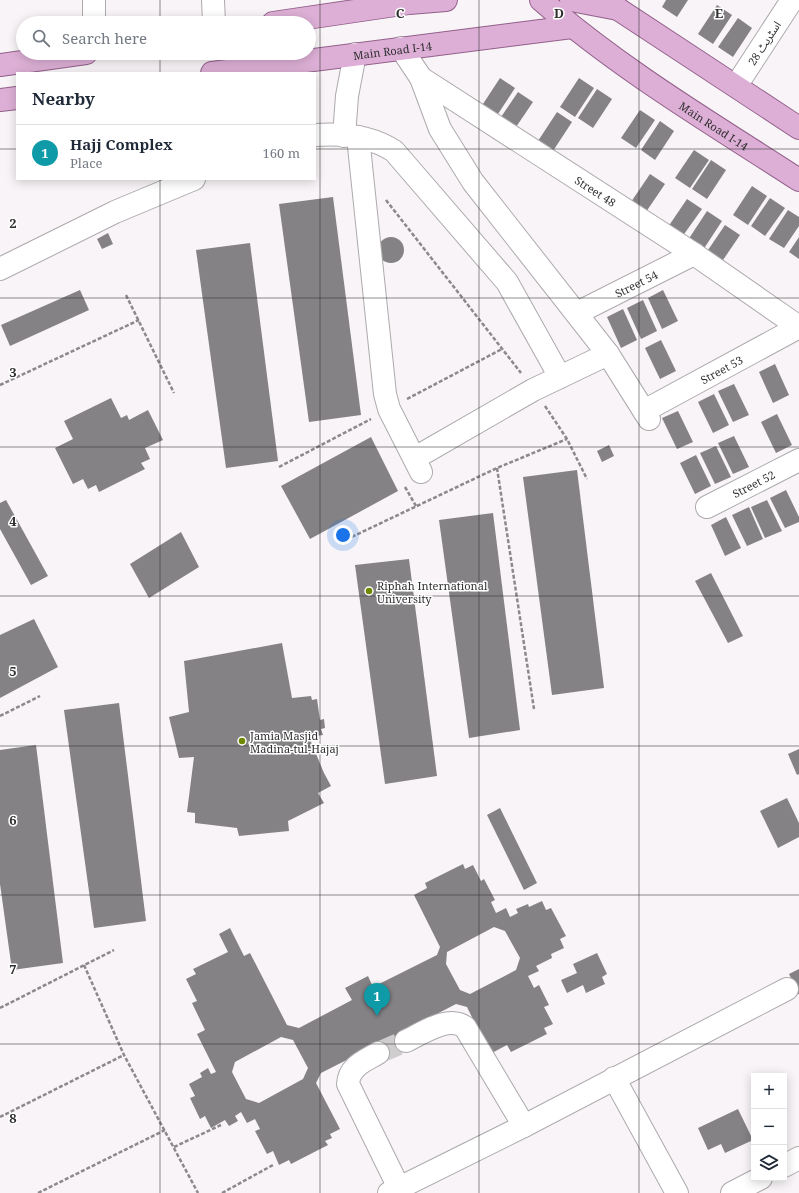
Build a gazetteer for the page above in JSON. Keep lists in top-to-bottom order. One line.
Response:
{"streets":{"main road":["Main Road I-14"],"street":["اسٹریٹ 28","Street 48","Street 54","Street 53","Street 52"]},"crossings":[["Main Road I-14","Street 48"],["Street 48","Street 54"],["Street 48","Street 53"]],"places":["Riphah International University","Jamia Masjid Madina-tul-Hajaj"],"page":{"search":"Search here","heading":"Nearby","list":[{"mark":"1","name":"Hajj Complex","note":"Place","value":"160 m"}],"pins":"1","map_buttons":["+","−"]},"grid":{"columns":["C","D","E"],"rows":["2","3","4","5","6","7","8"]}}
